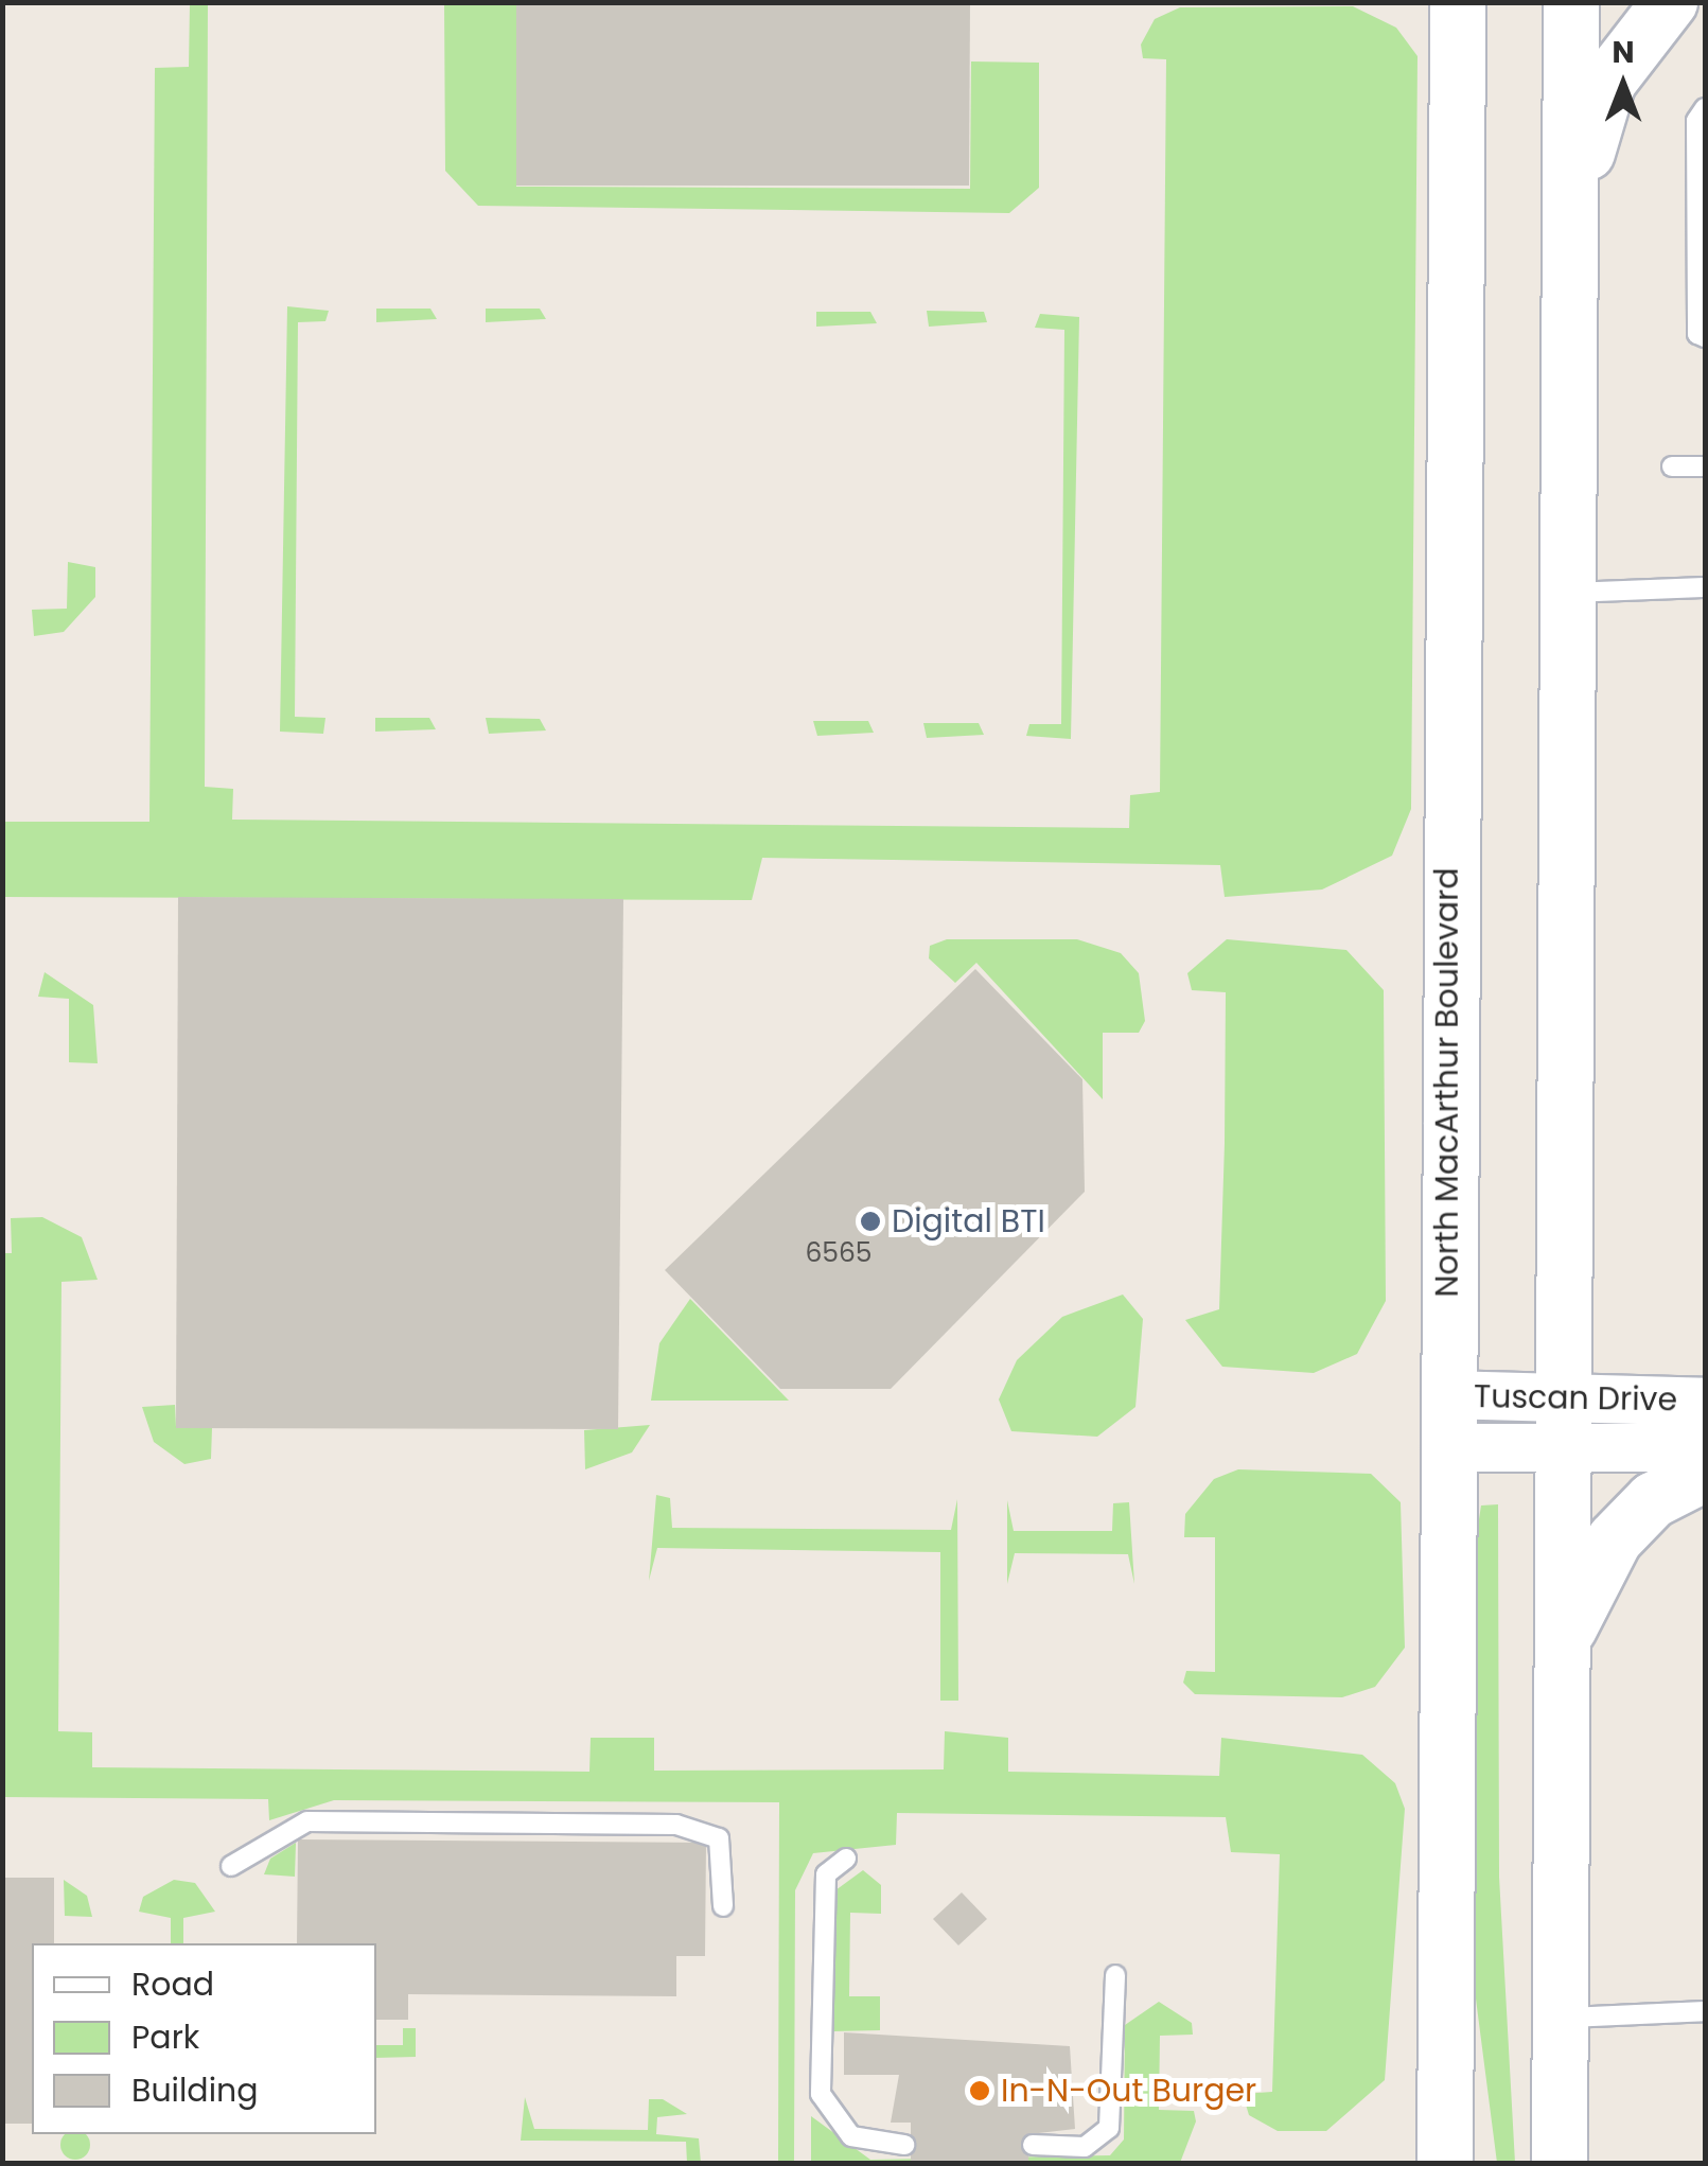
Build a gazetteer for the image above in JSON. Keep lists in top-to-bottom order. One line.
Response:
{"streets":{"main road":["North MacArthur Boulevard"],"street":["Tuscan Drive"]},"crossings":[["North MacArthur Boulevard","Tuscan Drive"]],"places":["Digital BTI","In-N-Out Burger"],"house_numbers":["6565"],"legend":["Road","Park","Building"],"north":"top"}
